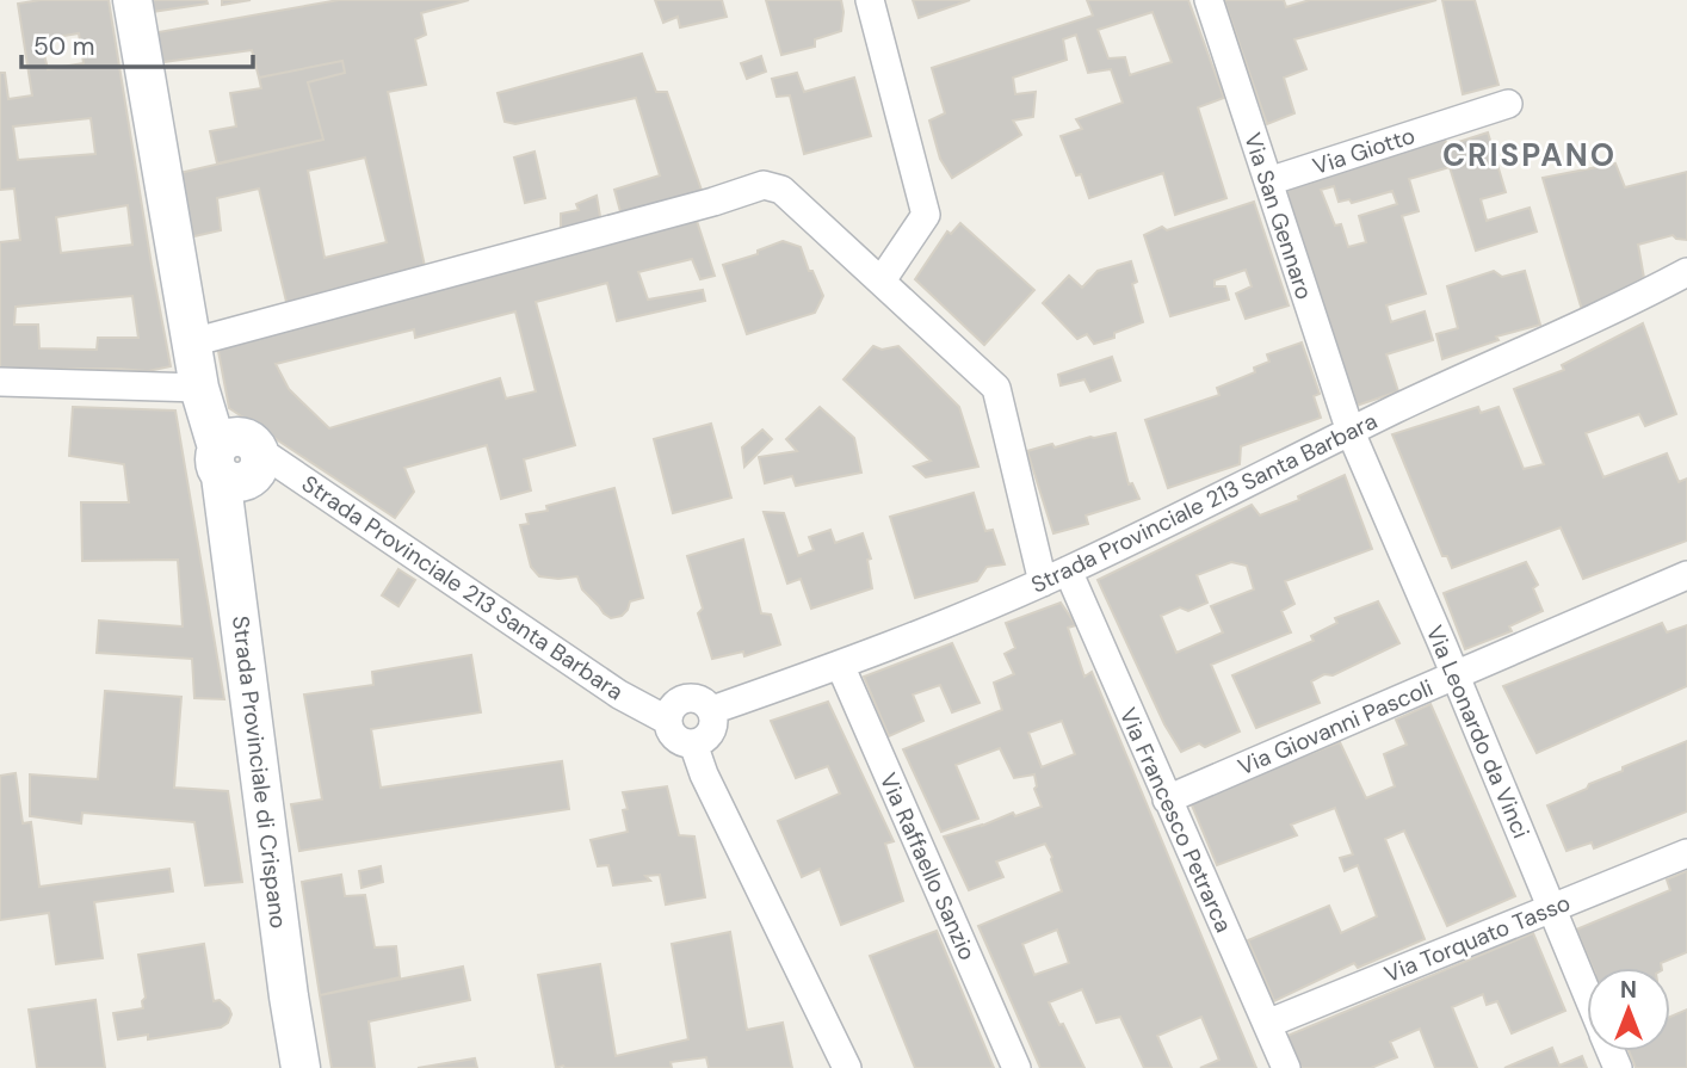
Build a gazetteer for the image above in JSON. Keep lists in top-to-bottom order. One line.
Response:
{"streets":{"street":["Via Giotto","Via San Gennaro","Strada Provinciale 213 Santa Barbara","Via Giovanni Pascoli","Via Leonardo da Vinci","Strada Provinciale di Crispano","Via Francesco Petrarca","Via Raffaello Sanzio","Via Torquato Tasso"]},"crossings":[["Via Giotto","Via San Gennaro"],["Via San Gennaro","Strada Provinciale 213 Santa Barbara"],["Via San Gennaro","Via Leonardo da Vinci"],["Strada Provinciale 213 Santa Barbara","Via Leonardo da Vinci"],["Strada Provinciale 213 Santa Barbara","Via Francesco Petrarca"],["Strada Provinciale 213 Santa Barbara","Via Raffaello Sanzio"],["Via Giovanni Pascoli","Via Leonardo da Vinci"],["Via Giovanni Pascoli","Via Francesco Petrarca"],["Via Leonardo da Vinci","Via Torquato Tasso"],["Via Francesco Petrarca","Via Torquato Tasso"]],"districts":["CRISPANO"],"scale_bar":"50 m","north":"top"}
